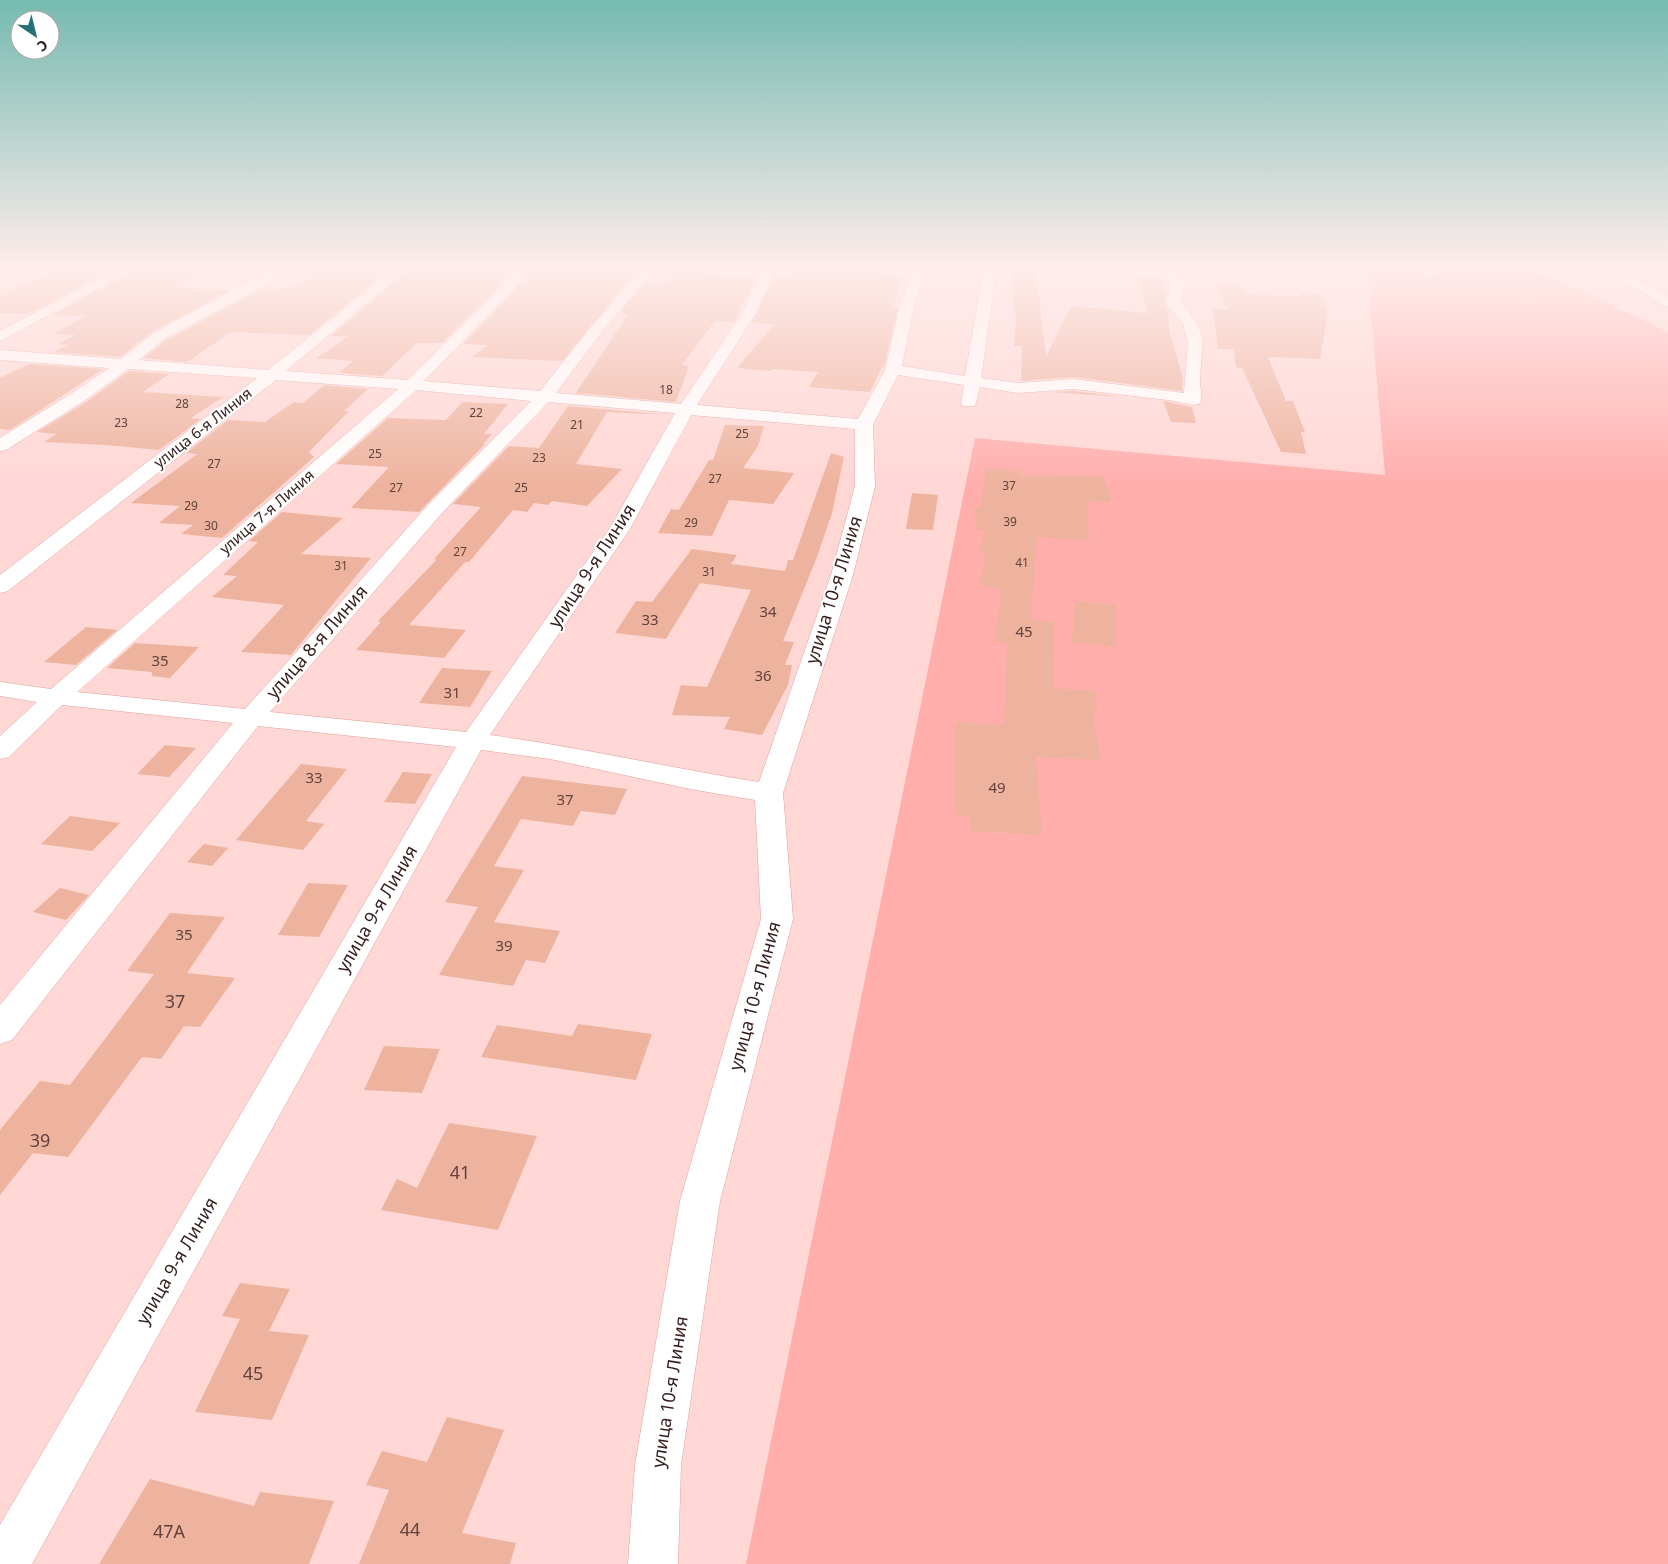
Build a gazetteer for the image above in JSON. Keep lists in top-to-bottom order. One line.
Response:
{"streets":{"street":["улица 6-я Линия","улица 7-я Линия","улица 9-я Линия","улица 10-я Линия","улица 8-я Линия"]},"house_numbers":["18","28","22","23","21","25","25","23","27","27","37","27","25","29","39","29","30","27","41","31","31","34","33","45","35","36","31","33","49","37","35","39","37","39","41","45","44","47А"],"north":"bottom right"}
